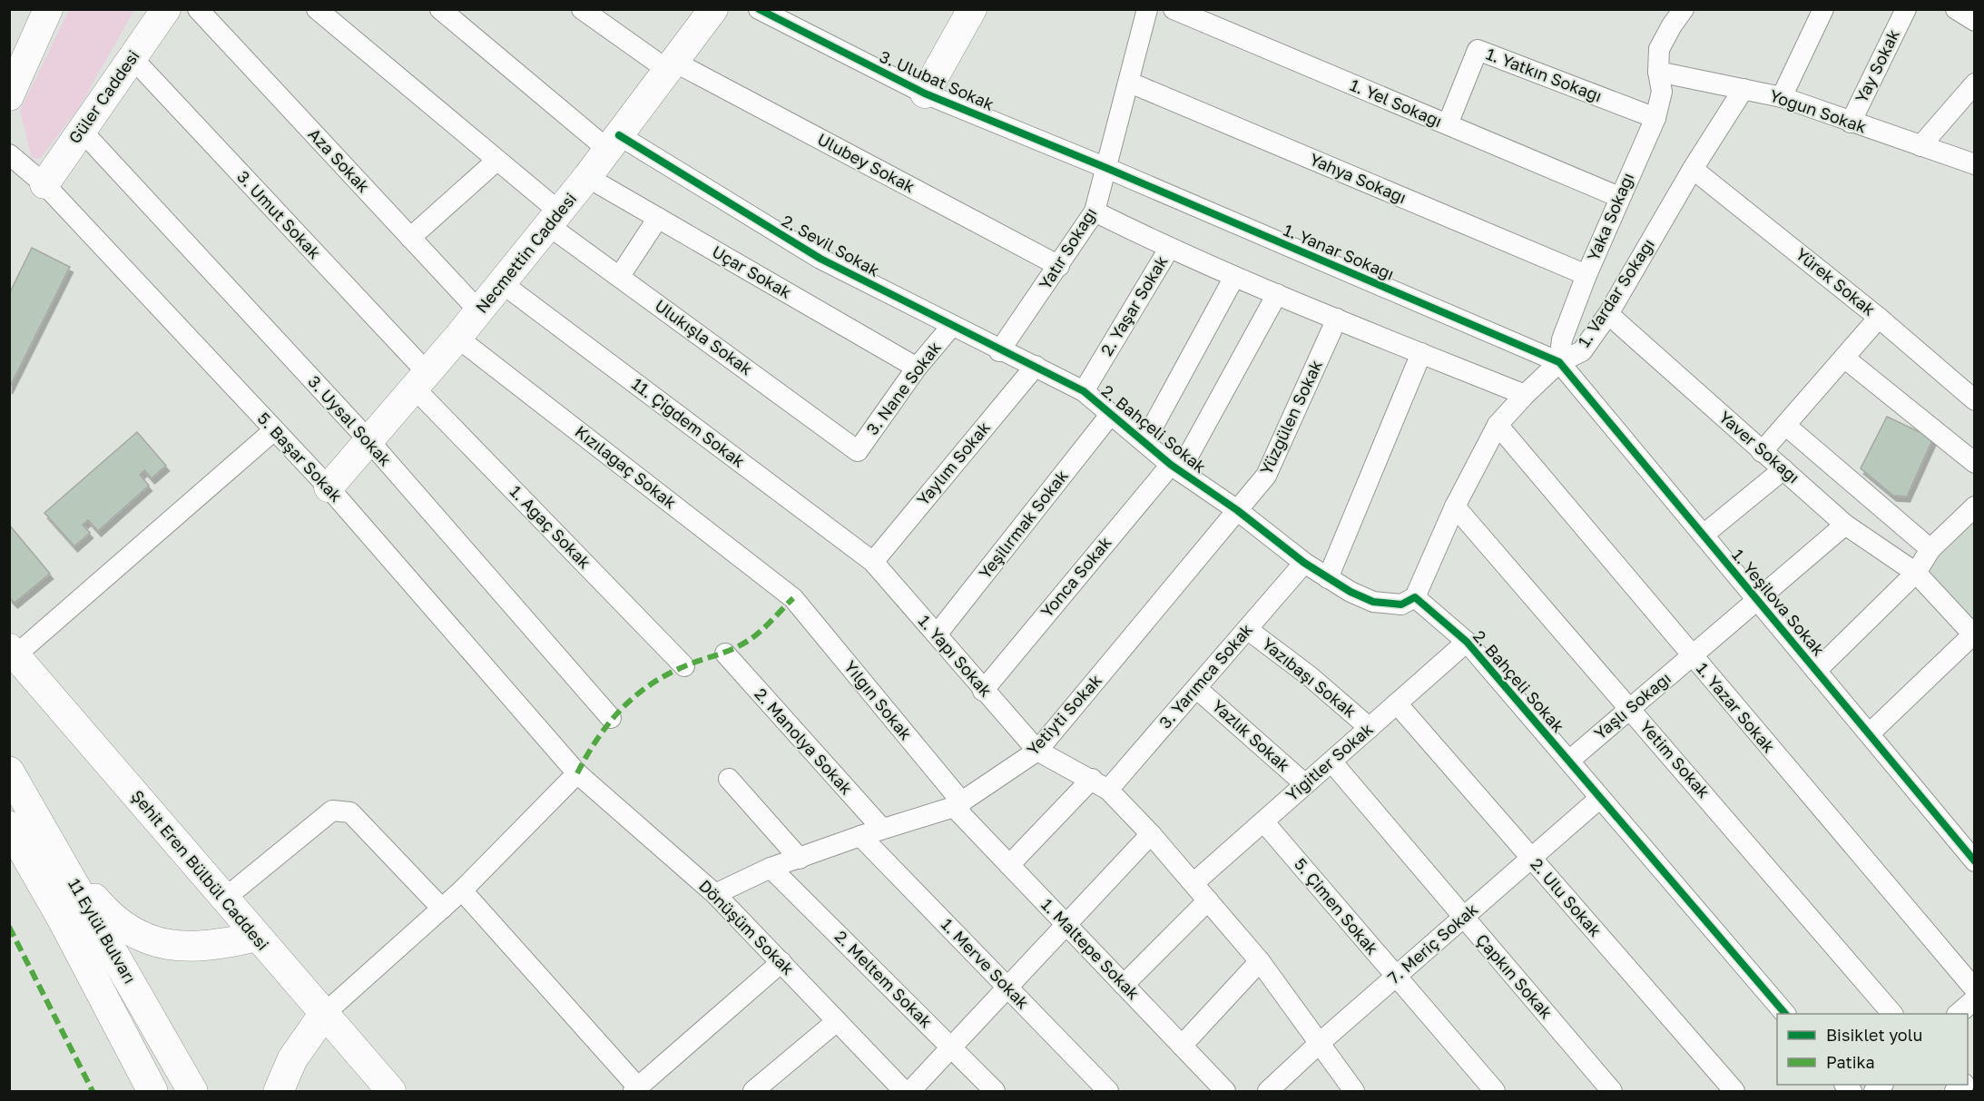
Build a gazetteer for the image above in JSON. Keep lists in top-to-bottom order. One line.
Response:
{"streets":{"main road":["Güler Caddesi","Necmettin Caddesi","Şehit Eren Bülbül Caddesi","11 Eylül Bulvarı"],"street":["Yay Sokak","1. Yatkın Sokağı","3. Ulubat Sokak","1. Yel Sokağı","Yoğun Sokak","Aza Sokak","Ulubey Sokak","Yahya Sokağı","3. Umut Sokak","Yaka Sokağı","2. Sevil Sokak","Yatır Sokağı","1. Yanar Sokağı","Uçar Sokak","Yürek Sokak","1. Vardar Sokağı","2. Yaşar Sokak","Ulukışla Sokak","3. Nane Sokak","Yüzgülen Sokak","3. Uysal Sokak","11. Çiğdem Sokak","2. Bahçeli Sokak","Yaver Sokağı","5. Başar Sokak","Yaylım Sokak","Kızılağaç Sokak","Yeşilırmak Sokak","1. Ağaç Sokak","Yonca Sokak","1. Yeşilova Sokak","1. Yapı Sokak","3. Yarımca Sokak","Yazıbaşı Sokak","Yılgın Sokak","Yaşlı Sokağı","1. Yazar Sokak","Yetiyti Sokak","Yazlık Sokak","2. Manolya Sokak","Yetim Sokak","Yiğitler Sokak","2. Ulu Sokak","5. Çimen Sokak","Dönüşüm Sokak","7. Meriç Sokak","1. Maltepe Sokak","1. Merve Sokak","Çapkın Sokak","2. Meltem Sokak"]},"crossings":[["Yay Sokak","Yoğun Sokak"],["1. Yatkın Sokağı","1. Yel Sokağı"],["1. Yatkın Sokağı","Yaka Sokağı"],["3. Ulubat Sokak","Yatır Sokağı"],["3. Ulubat Sokak","1. Yanar Sokağı"],["Güler Caddesi","3. Umut Sokak"],["Güler Caddesi","3. Uysal Sokak"],["Güler Caddesi","5. Başar Sokak"],["1. Yel Sokağı","Yaka Sokağı"],["Yoğun Sokak","Yaka Sokağı"],["Yoğun Sokak","1. Vardar Sokağı"],["Aza Sokak","Necmettin Caddesi"],["Ulubey Sokak","Yatır Sokağı"],["Ulubey Sokak","Necmettin Caddesi"],["Yahya Sokağı","Yaka Sokağı"],["Yahya Sokağı","Yatır Sokağı"],["3. Umut Sokak","Necmettin Caddesi"],["3. Umut Sokak","1. Ağaç Sokak"],["Yaka Sokağı","1. Yanar Sokağı"],["Yaka Sokağı","1. Vardar Sokağı"],["Yaka Sokağı","1. Yeşilova Sokak"],["2. Sevil Sokak","Yatır Sokağı"],["2. Sevil Sokak","Necmettin Caddesi"],["2. Sevil Sokak","3. Nane Sokak"],["2. Sevil Sokak","2. Bahçeli Sokak"],["2. Sevil Sokak","Yaylım Sokak"],["Yatır Sokağı","1. Yanar Sokağı"],["1. Yanar Sokağı","1. Vardar Sokağı"],["1. Yanar Sokağı","1. Yeşilova Sokak"],["Necmettin Caddesi","Uçar Sokak"],["Necmettin Caddesi","Ulukışla Sokak"],["Necmettin Caddesi","3. Uysal Sokak"],["Necmettin Caddesi","11. Çiğdem Sokak"],["Necmettin Caddesi","5. Başar Sokak"],["Necmettin Caddesi","Kızılağaç Sokak"],["Necmettin Caddesi","1. Ağaç Sokak"],["Uçar Sokak","3. Nane Sokak"],["Yürek Sokak","1. Vardar Sokağı"],["1. Vardar Sokağı","2. Bahçeli Sokak"],["1. Vardar Sokağı","Yaver Sokağı"],["1. Vardar Sokağı","1. Yeşilova Sokak"],["1. Vardar Sokağı","1. Yazar Sokak"],["1. Vardar Sokağı","Yetim Sokak"],["2. Yaşar Sokak","2. Bahçeli Sokak"],["Ulukışla Sokak","3. Nane Sokak"],["Yüzgülen Sokak","2. Bahçeli Sokak"],["Yüzgülen Sokak","Yetiyti Sokak"],["11. Çiğdem Sokak","Yaylım Sokak"],["11. Çiğdem Sokak","1. Yapı Sokak"],["2. Bahçeli Sokak","Yaylım Sokak"],["2. Bahçeli Sokak","Yeşilırmak Sokak"],["2. Bahçeli Sokak","Yonca Sokak"],["2. Bahçeli Sokak","3. Yarımca Sokak"],["2. Bahçeli Sokak","Yaşlı Sokağı"],["2. Bahçeli Sokak","Yetiyti Sokak"],["2. Bahçeli Sokak","Yiğitler Sokak"],["2. Bahçeli Sokak","7. Meriç Sokak"],["Yaver Sokağı","Yaşlı Sokağı"],["5. Başar Sokak","Dönüşüm Sokak"],["Yaylım Sokak","1. Yapı Sokak"],["Kızılağaç Sokak","Yılgın Sokak"],["Yeşilırmak Sokak","1. Yapı Sokak"],["Yonca Sokak","1. Yapı Sokak"],["1. Yeşilova Sokak","Yaşlı Sokağı"],["1. Yapı Sokak","Yetiyti Sokak"],["3. Yarımca Sokak","Yazıbaşı Sokak"],["3. Yarımca Sokak","Yazlık Sokak"],["3. Yarımca Sokak","1. Maltepe Sokak"],["Yazıbaşı Sokak","Yiğitler Sokak"],["Yılgın Sokak","Yetiyti Sokak"],["Yılgın Sokak","1. Maltepe Sokak"],["Yaşlı Sokağı","1. Yazar Sokak"],["Yaşlı Sokağı","Yetim Sokak"],["Yetiyti Sokak","2. Manolya Sokak"],["Yetiyti Sokak","Dönüşüm Sokak"],["Yetiyti Sokak","1. Maltepe Sokak"],["Yetiyti Sokak","1. Merve Sokak"],["Yetiyti Sokak","2. Meltem Sokak"],["Yazlık Sokak","Yiğitler Sokak"],["Yiğitler Sokak","2. Ulu Sokak"],["Yiğitler Sokak","5. Çimen Sokak"],["Yiğitler Sokak","Çapkın Sokak"],["2. Ulu Sokak","7. Meriç Sokak"],["5. Çimen Sokak","7. Meriç Sokak"],["7. Meriç Sokak","Çapkın Sokak"]],"legend":["Bisiklet yolu","Patika"]}
